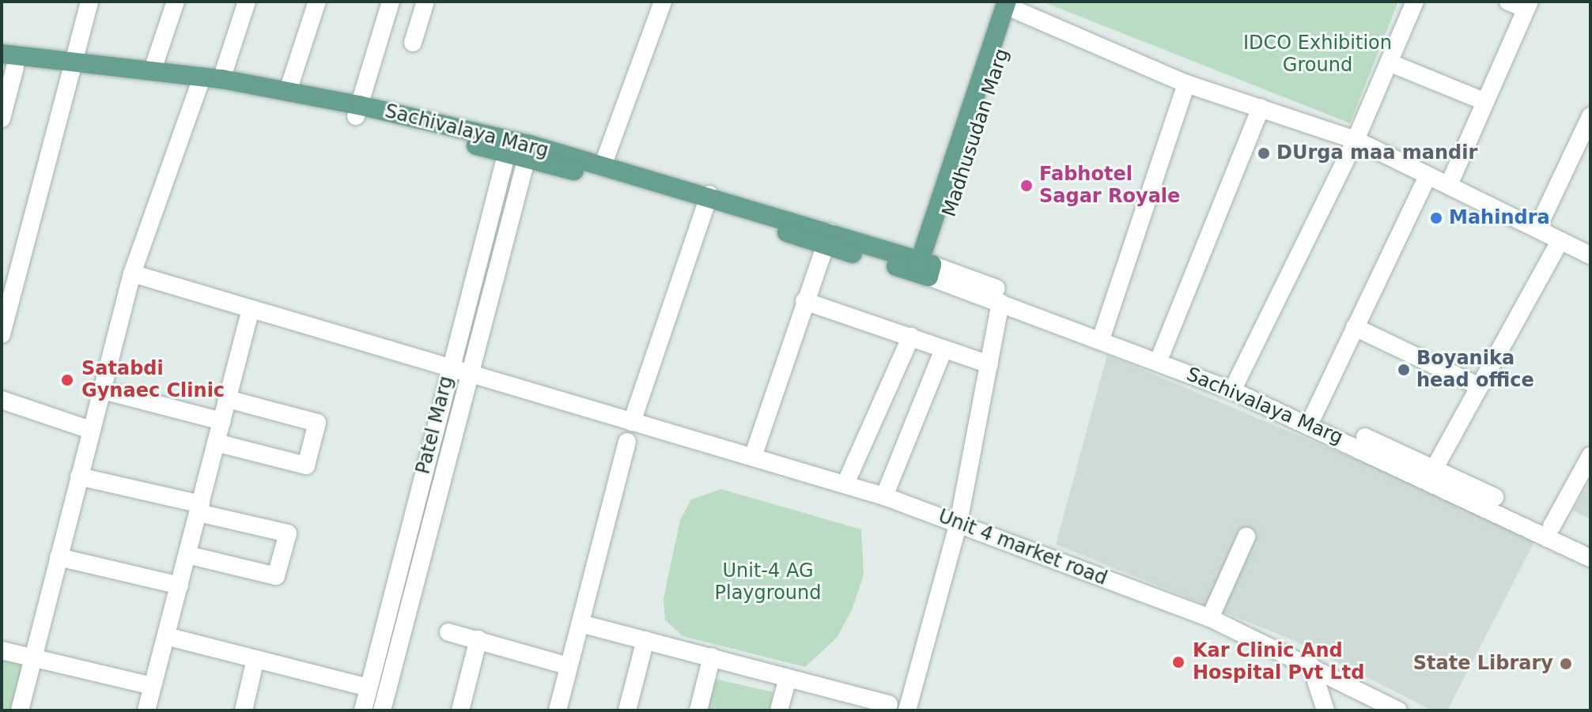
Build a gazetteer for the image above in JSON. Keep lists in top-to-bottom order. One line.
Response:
{"streets":{"main road":["Sachivalaya Marg","Madhusudan Marg"],"street":["Patel Marg","Unit 4 market road"]},"crossings":[["Sachivalaya Marg","Madhusudan Marg"],["Sachivalaya Marg","Patel Marg"],["Patel Marg","Unit 4 market road"]],"parks":["IDCO Exhibition Ground","Unit-4 AG Playground"],"places":["DUrga maa mandir","Fabhotel Sagar Royale","Mahindra","Boyanika head office","Satabdi Gynaec Clinic","Kar Clinic And Hospital Pvt Ltd","State Library"]}
